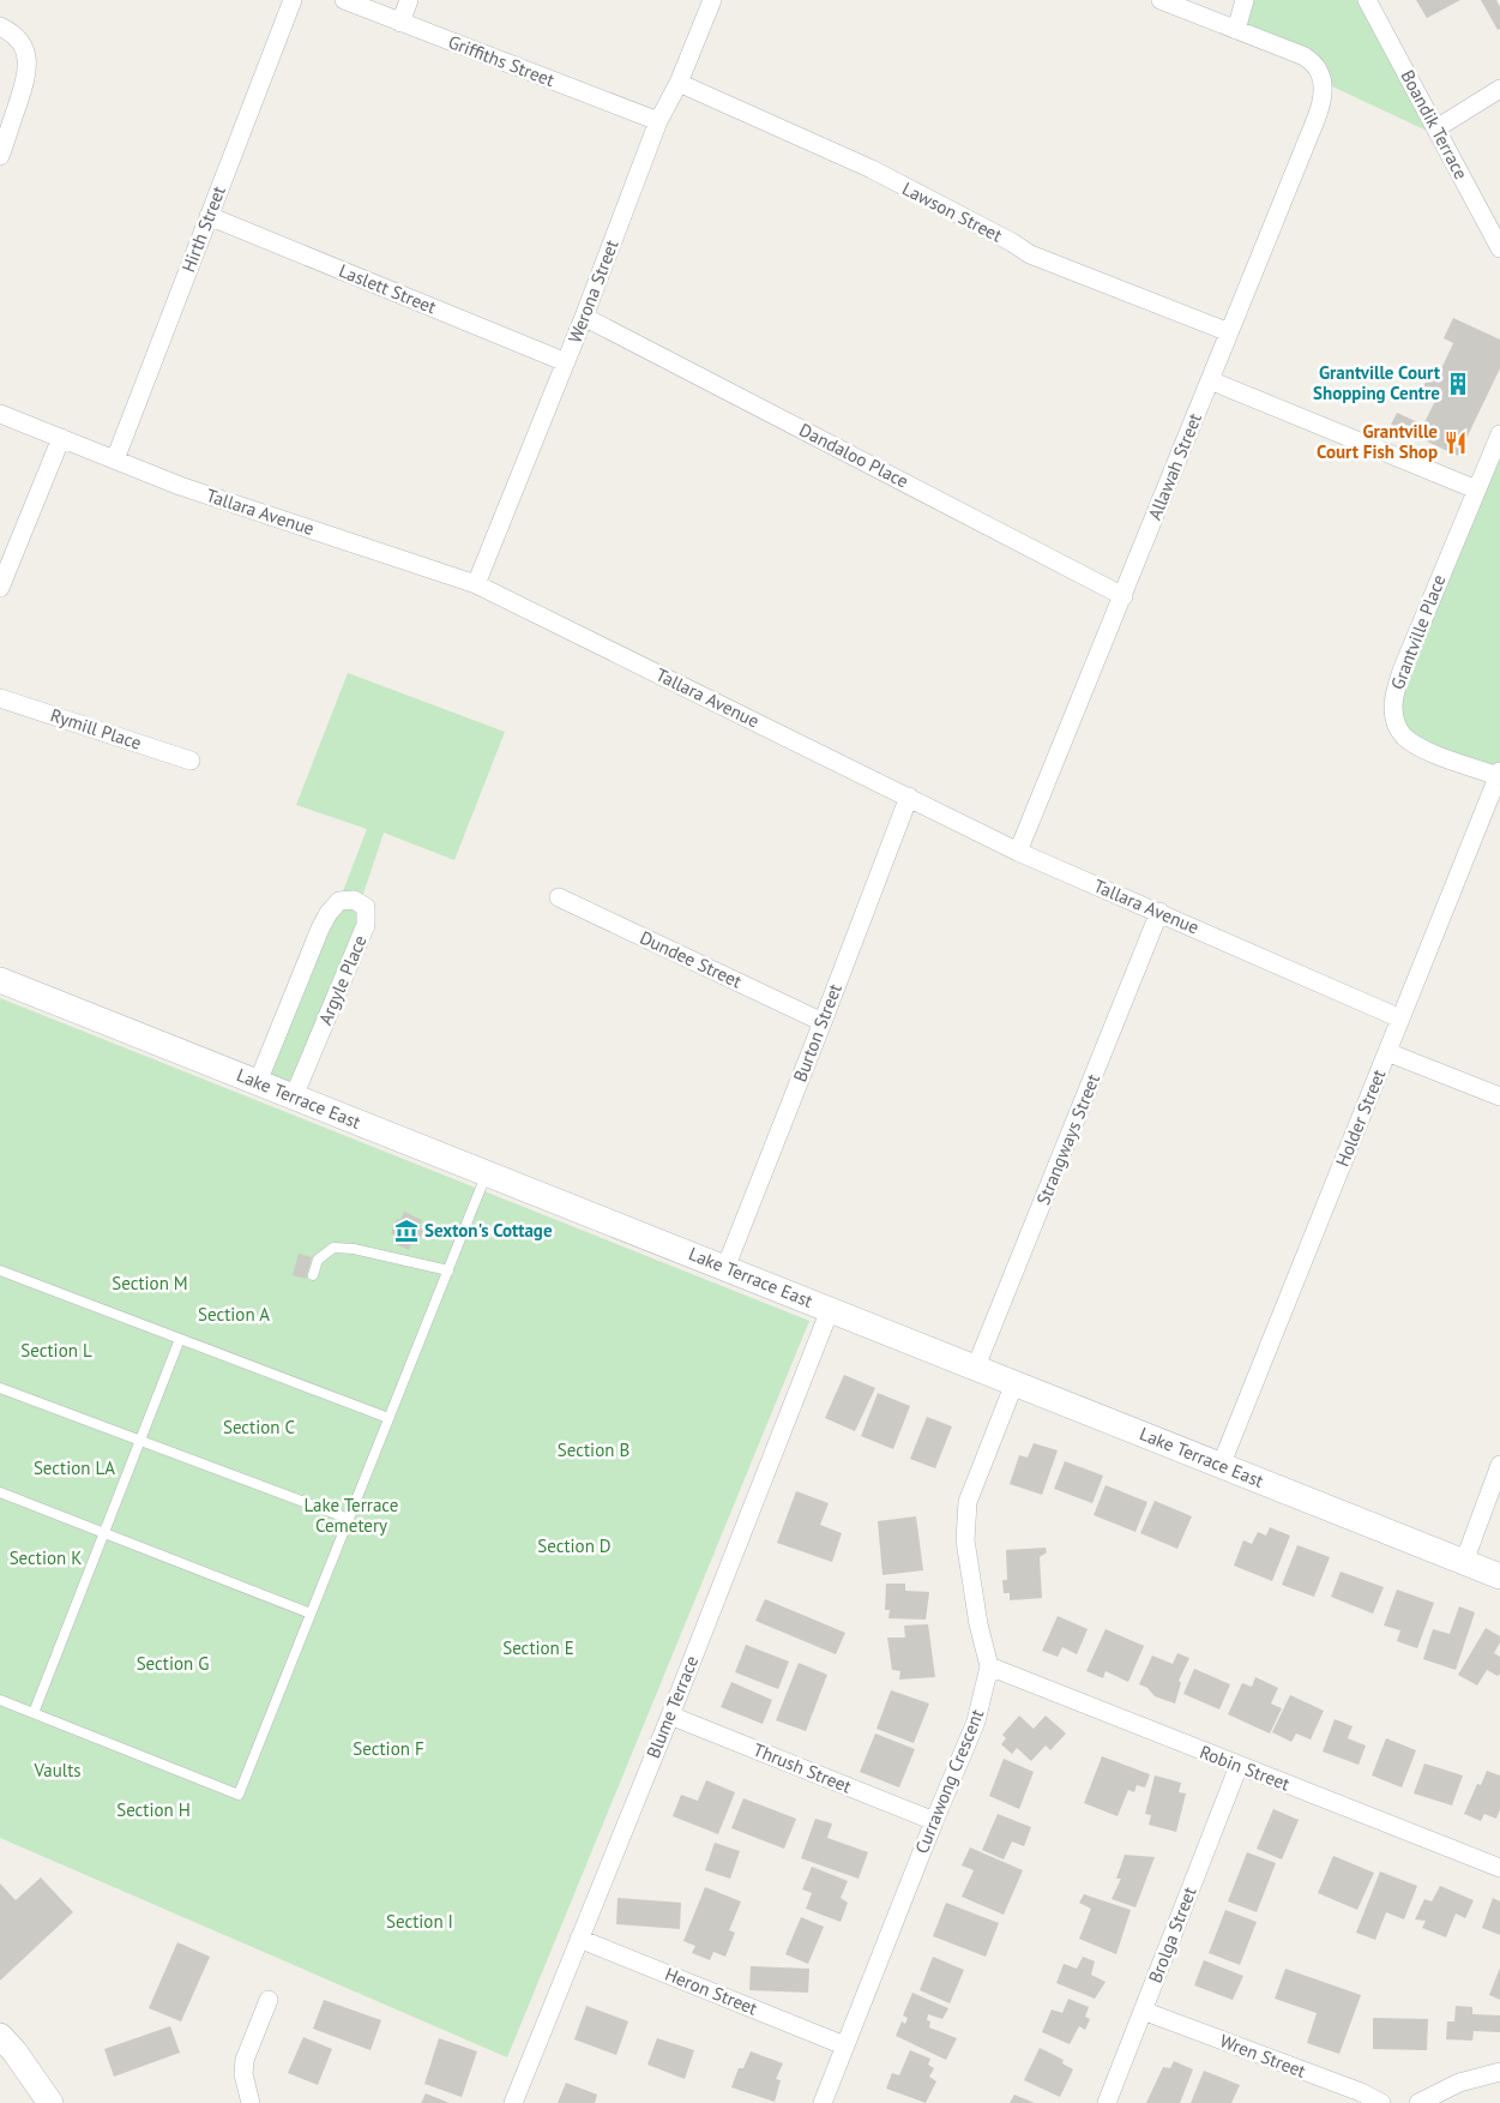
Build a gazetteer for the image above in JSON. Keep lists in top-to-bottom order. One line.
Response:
{"streets":{"street":["Griffiths Street","Boandik Terrace","Lawson Street","Hirth Street","Laslett Street","Werona Street","Dandaloo Place","Allawah Street","Tallara Avenue","Grantville Place","Rymill Place","Dundee Street","Argyle Place","Burton Street","Lake Terrace East","Holder Street","Strangways Street","Blume Terrace","Thrush Street","Robin Street","Currawong Crescent","Brolga Street","Heron Street","Wren Street"]},"crossings":[["Griffiths Street","Werona Street"],["Lawson Street","Werona Street"],["Lawson Street","Allawah Street"],["Hirth Street","Laslett Street"],["Hirth Street","Tallara Avenue"],["Laslett Street","Werona Street"],["Werona Street","Dandaloo Place"],["Werona Street","Tallara Avenue"],["Dandaloo Place","Allawah Street"],["Allawah Street","Tallara Avenue"],["Tallara Avenue","Burton Street"],["Tallara Avenue","Holder Street"],["Tallara Avenue","Strangways Street"],["Grantville Place","Holder Street"],["Dundee Street","Burton Street"],["Argyle Place","Lake Terrace East"],["Burton Street","Lake Terrace East"],["Lake Terrace East","Holder Street"],["Lake Terrace East","Strangways Street"],["Lake Terrace East","Blume Terrace"],["Lake Terrace East","Currawong Crescent"],["Blume Terrace","Thrush Street"],["Blume Terrace","Heron Street"],["Thrush Street","Currawong Crescent"],["Robin Street","Currawong Crescent"],["Robin Street","Brolga Street"],["Currawong Crescent","Heron Street"],["Brolga Street","Wren Street"]],"parks":["Section M","Section A","Section L","Section C","Section B","Section LA","Lake Terrace Cemetery","Section D","Section K","Section E","Section G","Section F","Vaults","Section H","Section I"],"places":{"building":["Grantville Court Shopping Centre"],"restaurant":["Grantville Court Fish Shop"],"museum":["Sexton's Cottage"]}}
